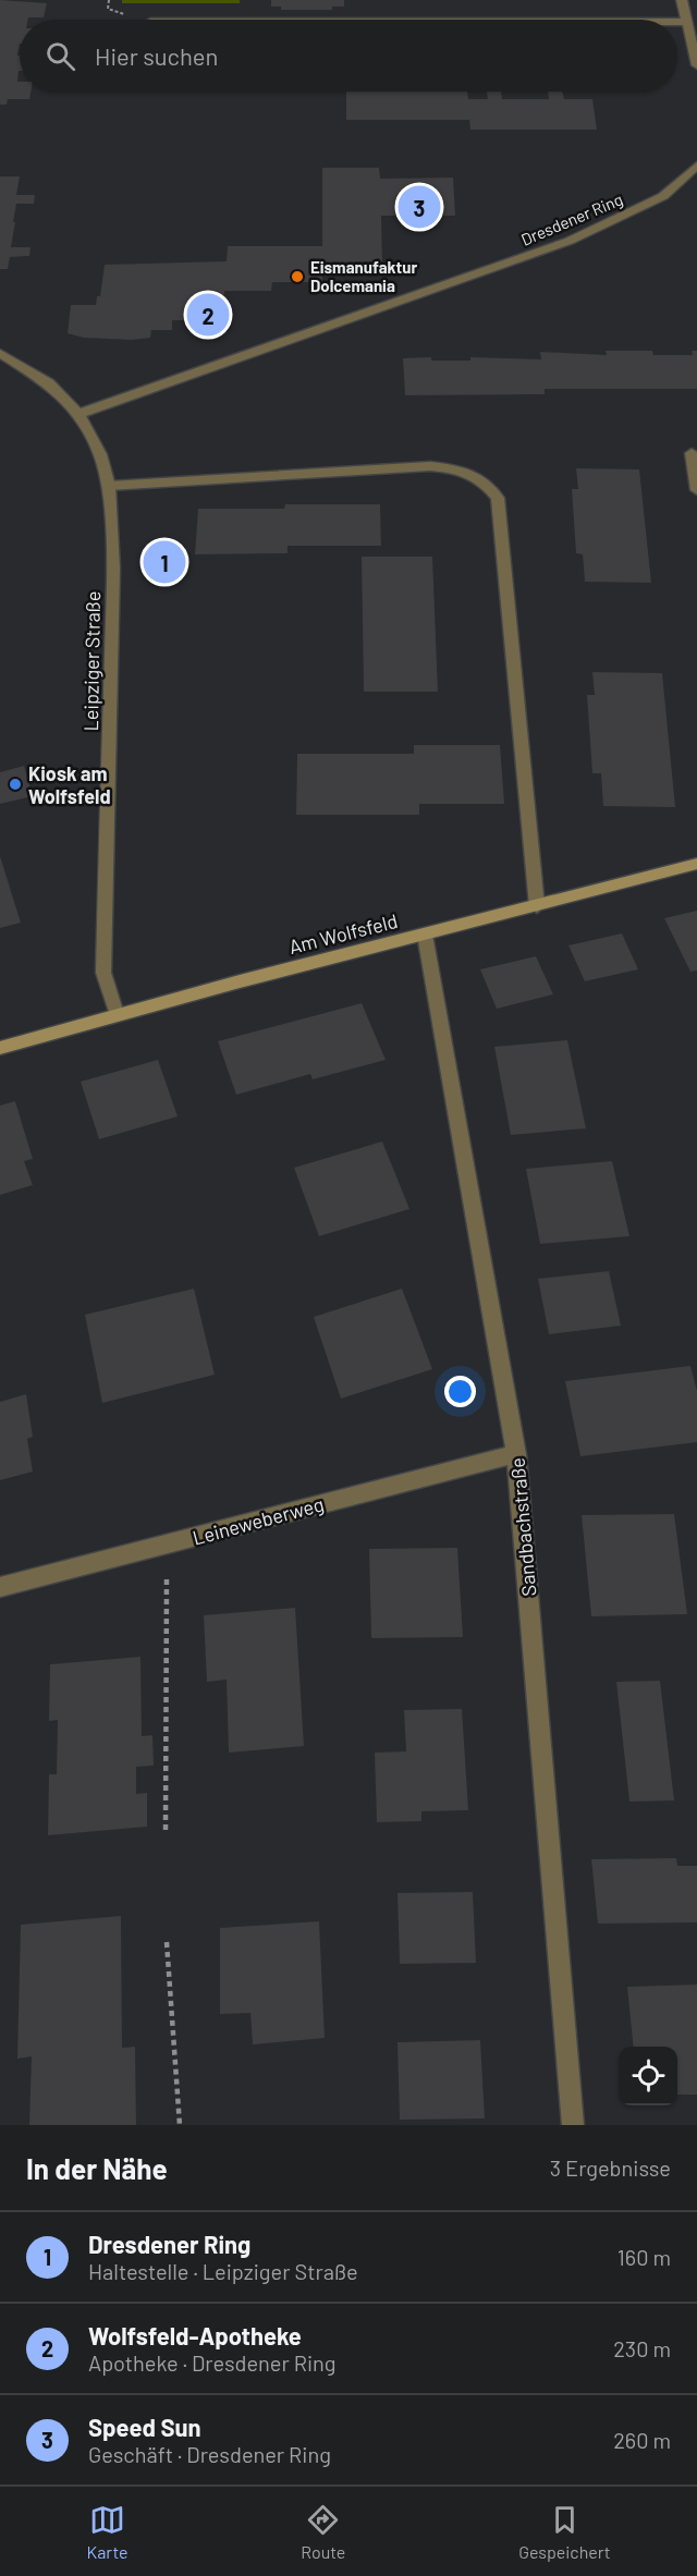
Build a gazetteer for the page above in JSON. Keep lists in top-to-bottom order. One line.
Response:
{"streets":{"street":["Dresdener Ring","Leipziger Straße","Am Wolfsfeld","Leineweberweg","Sandbachstraße"]},"crossings":[["Dresdener Ring","Leipziger Straße"],["Leipziger Straße","Am Wolfsfeld"],["Am Wolfsfeld","Sandbachstraße"],["Leineweberweg","Sandbachstraße"]],"places":["Eismanufaktur Dolcemania","Kiosk am Wolfsfeld"],"page":{"search":"Hier suchen","pins":["3","2","1"],"heading":["In der Nähe","3 Ergebnisse"],"list":[{"mark":"1","name":"Dresdener Ring","note":"Haltestelle · Leipziger Straße","value":"160 m"},{"mark":"2","name":"Wolfsfeld-Apotheke","note":"Apotheke · Dresdener Ring","value":"230 m"},{"mark":"3","name":"Speed Sun","note":"Geschäft · Dresdener Ring","value":"260 m"}],"nav":["Karte","Route","Gespeichert"]}}
